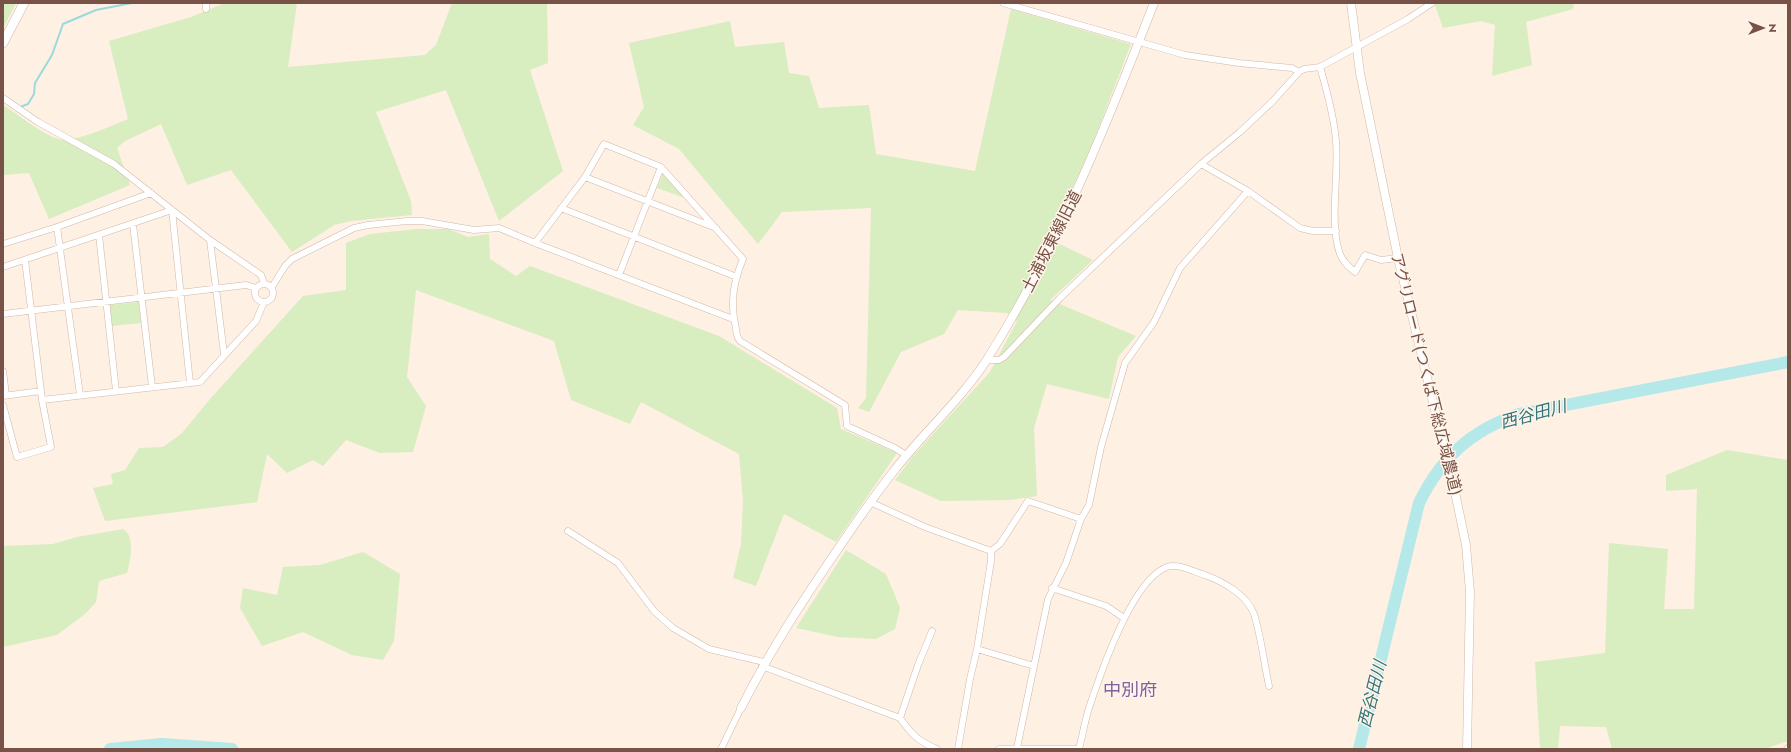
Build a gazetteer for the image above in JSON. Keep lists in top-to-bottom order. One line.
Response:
{"streets":{"street":["土浦坂東線旧道","アグリロード(つくば下総広域農道)"]},"districts":["中別府"],"water":["西谷田川"],"north":"right"}
